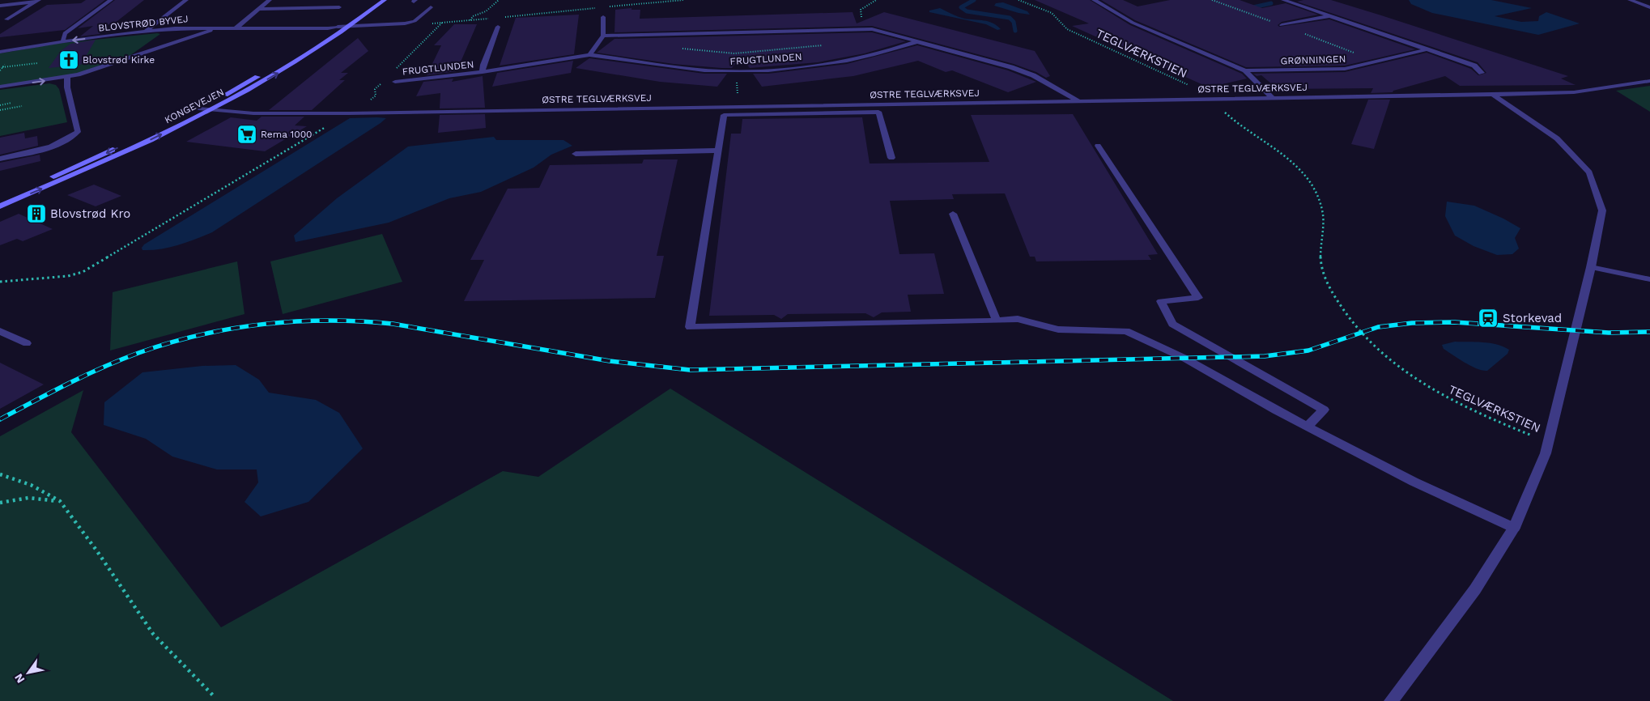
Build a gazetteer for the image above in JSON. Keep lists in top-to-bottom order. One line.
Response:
{"streets":{"main road":["KONGEVEJEN"],"street":["BLOVSTRØD BYVEJ","FRUGTLUNDEN","GRØNNINGEN","ØSTRE TEGLVÆRKSVEJ"],"path":["TEGLVÆRKSTIEN"]},"crossings":[["BLOVSTRØD BYVEJ","KONGEVEJEN"],["TEGLVÆRKSTIEN","ØSTRE TEGLVÆRKSVEJ"],["GRØNNINGEN","ØSTRE TEGLVÆRKSVEJ"],["ØSTRE TEGLVÆRKSVEJ","KONGEVEJEN"]],"places":{"church":["Blovstrød Kirke"],"supermarket":["Rema 1000"],"building":["Blovstrød Kro"],"station":["Storkevad"]},"north":"bottom left"}
